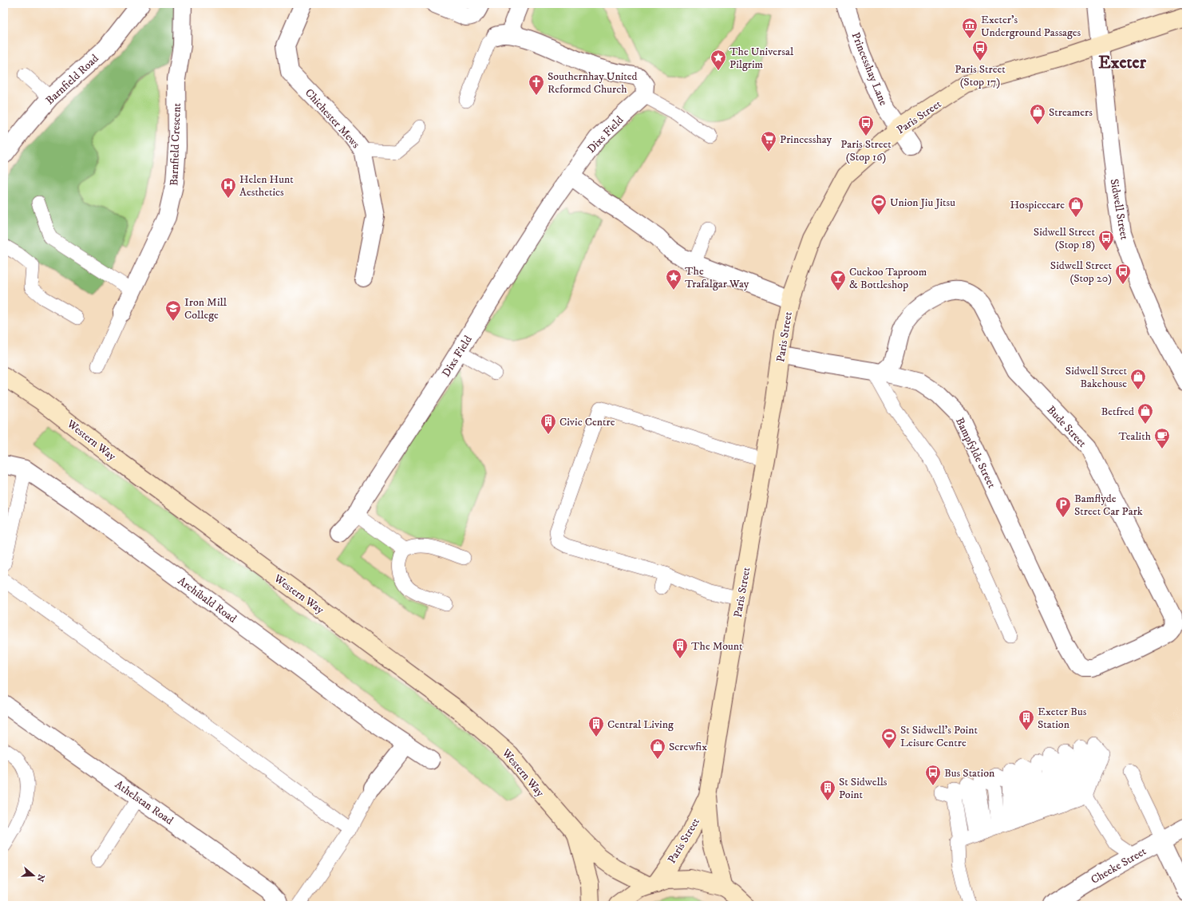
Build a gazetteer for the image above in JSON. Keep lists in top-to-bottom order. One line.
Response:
{"streets":{"main road":["Paris Street","Western Way"],"street":["Princesshay Lane","Barnfield Road","Chichester Mews","Dixs Field","Barnfield Crescent","Sidwell Street","Bude Street","Bampfylde Street","Archibald Road","Athelstan Road","Cheeke Street"]},"crossings":[["Princesshay Lane","Paris Street"],["Paris Street","Sidwell Street"],["Paris Street","Western Way"],["Paris Street","Bampfylde Street"],["Bude Street","Bampfylde Street"]],"districts":["Exeter"],"places":{"museum":["Exeter's Underground Passages"],"bus stop":["Paris Street (Stop 17)","Paris Street (Stop 16)","Sidwell Street (Stop 18)","Sidwell Street (Stop 20)","Bus Station"],"place":["The Universal Pilgrim","The Trafalgar Way"],"church":["Southernhay United Reformed Church"],"shop":["Streamers","Hospicecare","Sidwell Street Bakehouse","Betfred","Screwfix"],"supermarket":["Princesshay"],"hospital":["Helen Hunt Aesthetics"],"sports":["Union Jiu Jitsu","St Sidwell's Point Leisure Centre"],"bar":["Cuckoo Taproom & Bottleshop"],"school or university":["Iron Mill College"],"building":["Civic Centre","The Mount","Exeter Bus Station","Central Living","St Sidwells Point"],"cafe":["Tealith"],"parking":["Bamflyde Street Car Park"]},"north":"right"}
